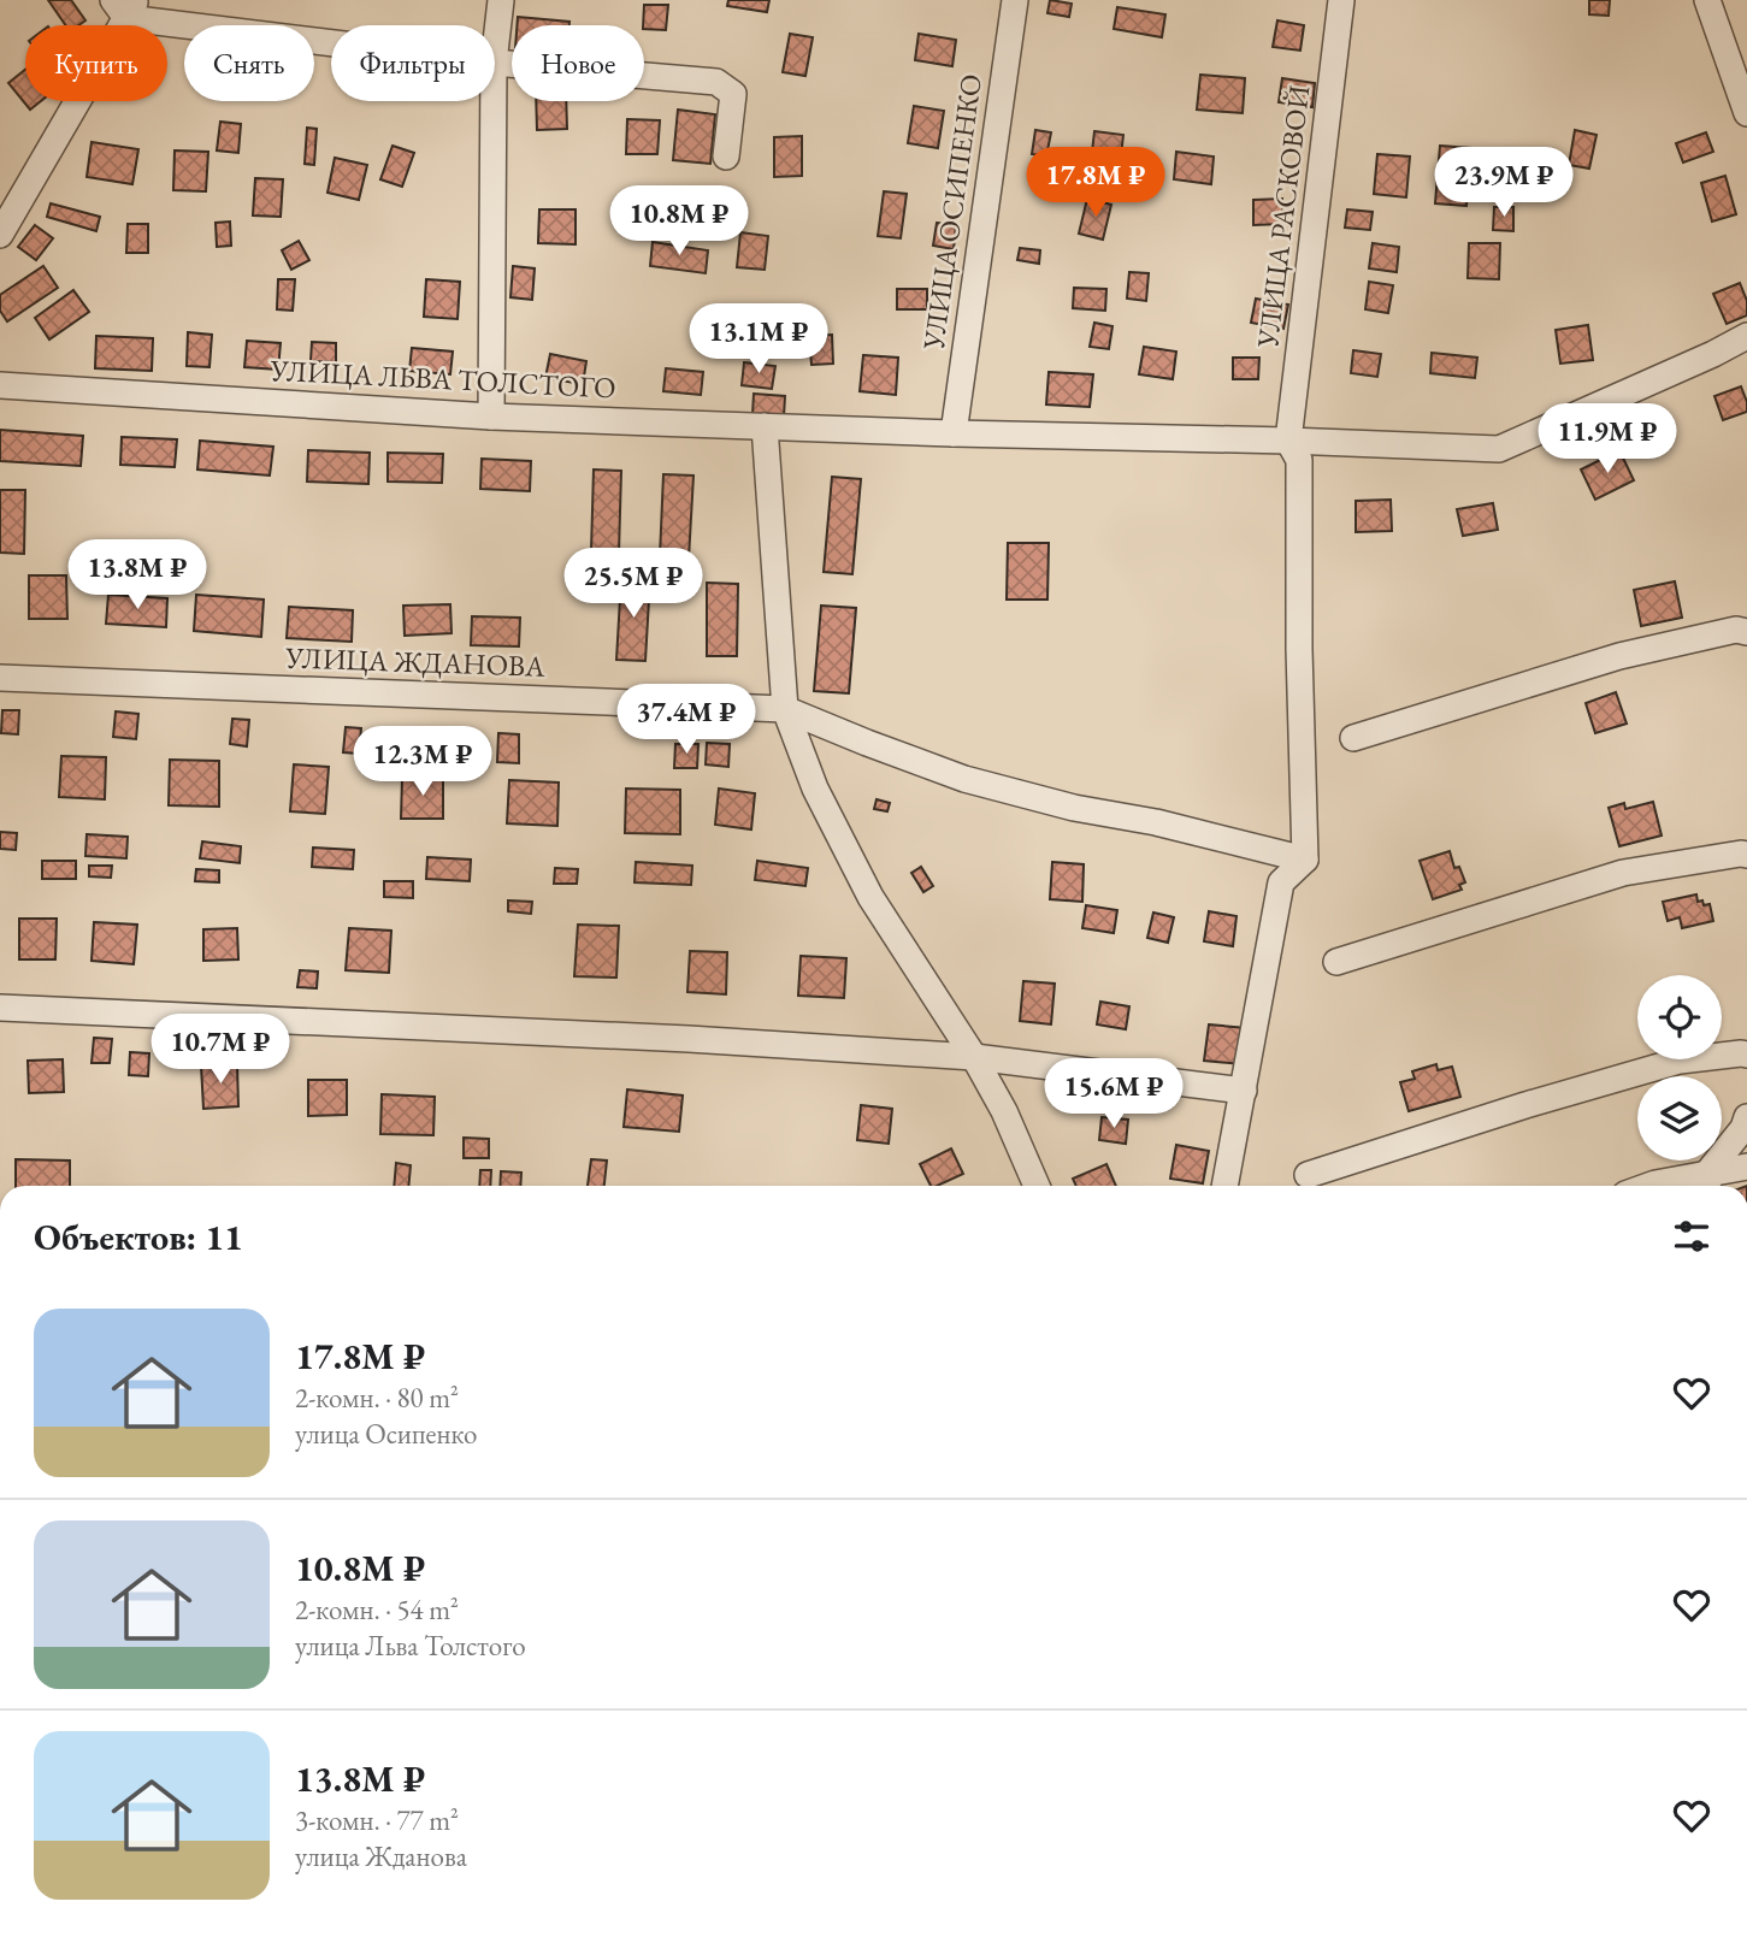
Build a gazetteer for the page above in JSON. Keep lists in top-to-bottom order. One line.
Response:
{"streets":{"street":["УЛИЦА ОСИПЕНКО","УЛИЦА РАСКОВОЙ","УЛИЦА ЛЬВА ТОЛСТОГО","УЛИЦА ЖДАНОВА"]},"crossings":[["УЛИЦА ОСИПЕНКО","УЛИЦА ЛЬВА ТОЛСТОГО"],["УЛИЦА РАСКОВОЙ","УЛИЦА ЛЬВА ТОЛСТОГО"]],"page":{"chip":["Купить","Снять","Фильтры","Новое"],"price":["17.8M ₽","23.9M ₽","10.8M ₽","13.1M ₽","11.9M ₽","13.8M ₽","25.5M ₽","37.4M ₽","12.3M ₽","10.7M ₽","15.6M ₽"],"heading":"Объектов: 11","list":[{"name":"17.8M ₽","note":"2-комн. · 80 m² · улица Осипенко"},{"name":"10.8M ₽","note":"2-комн. · 54 m² · улица Льва Толстого"},{"name":"13.8M ₽","note":"3-комн. · 77 m² · улица Жданова"}]}}
